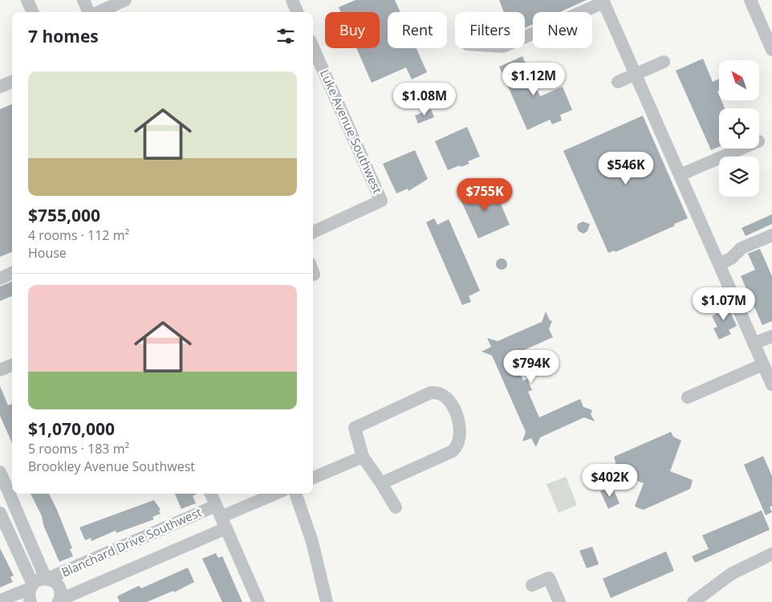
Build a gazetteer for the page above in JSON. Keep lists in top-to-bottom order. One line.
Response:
{"streets":{"street":["Luke Avenue Southwest","Blanchard Drive Southwest"]},"north":"top left","page":{"chip":["Buy","Rent","Filters","New"],"heading":"7 homes","list":[{"name":"$755,000","note":"4 rooms · 112 m² · House"},{"name":"$1,070,000","note":"5 rooms · 183 m² · Brookley Avenue Southwest"}],"price":["$1.12M","$1.08M","$546K","$755K","$1.07M","$794K","$402K"]}}
